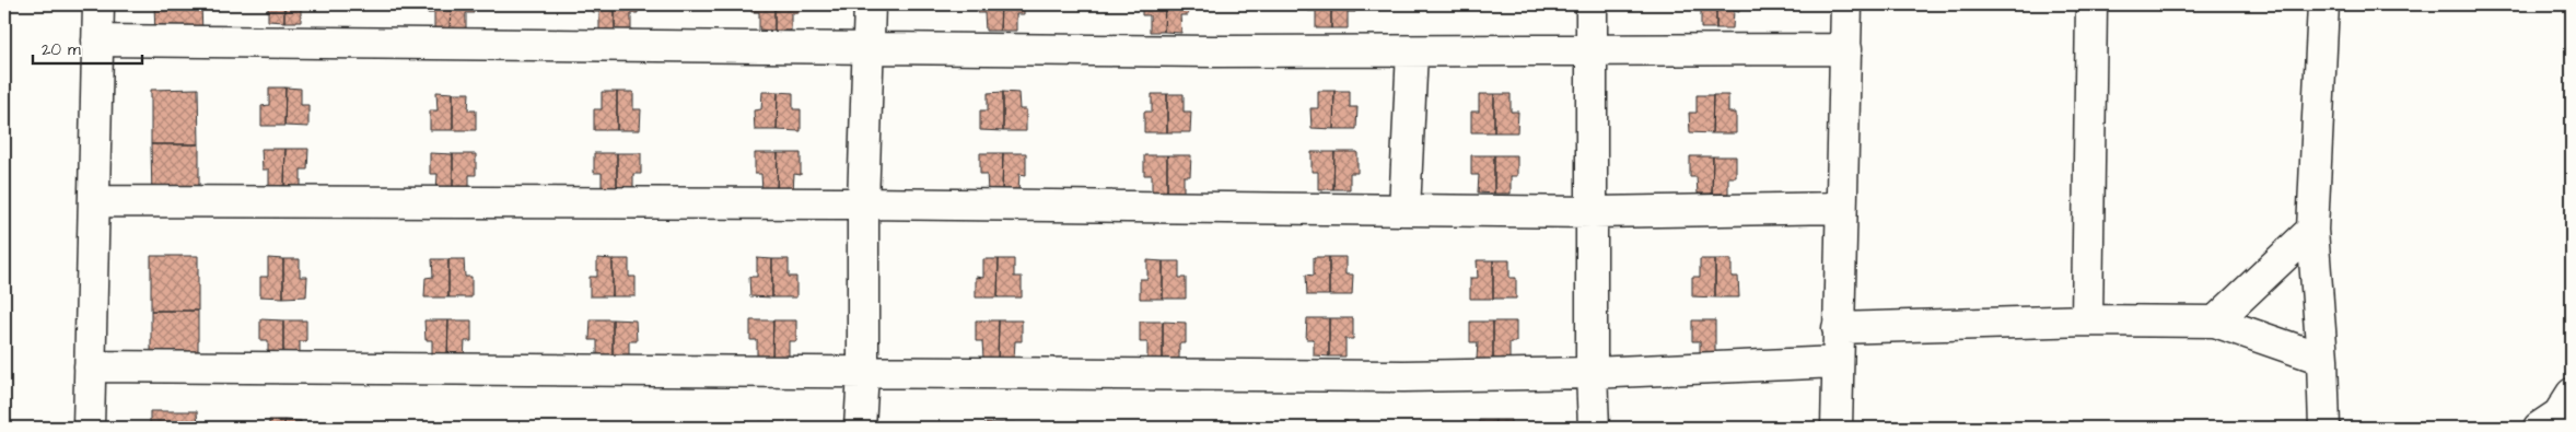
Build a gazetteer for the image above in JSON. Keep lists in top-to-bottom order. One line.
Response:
{"scale_bar":"20 m"}
